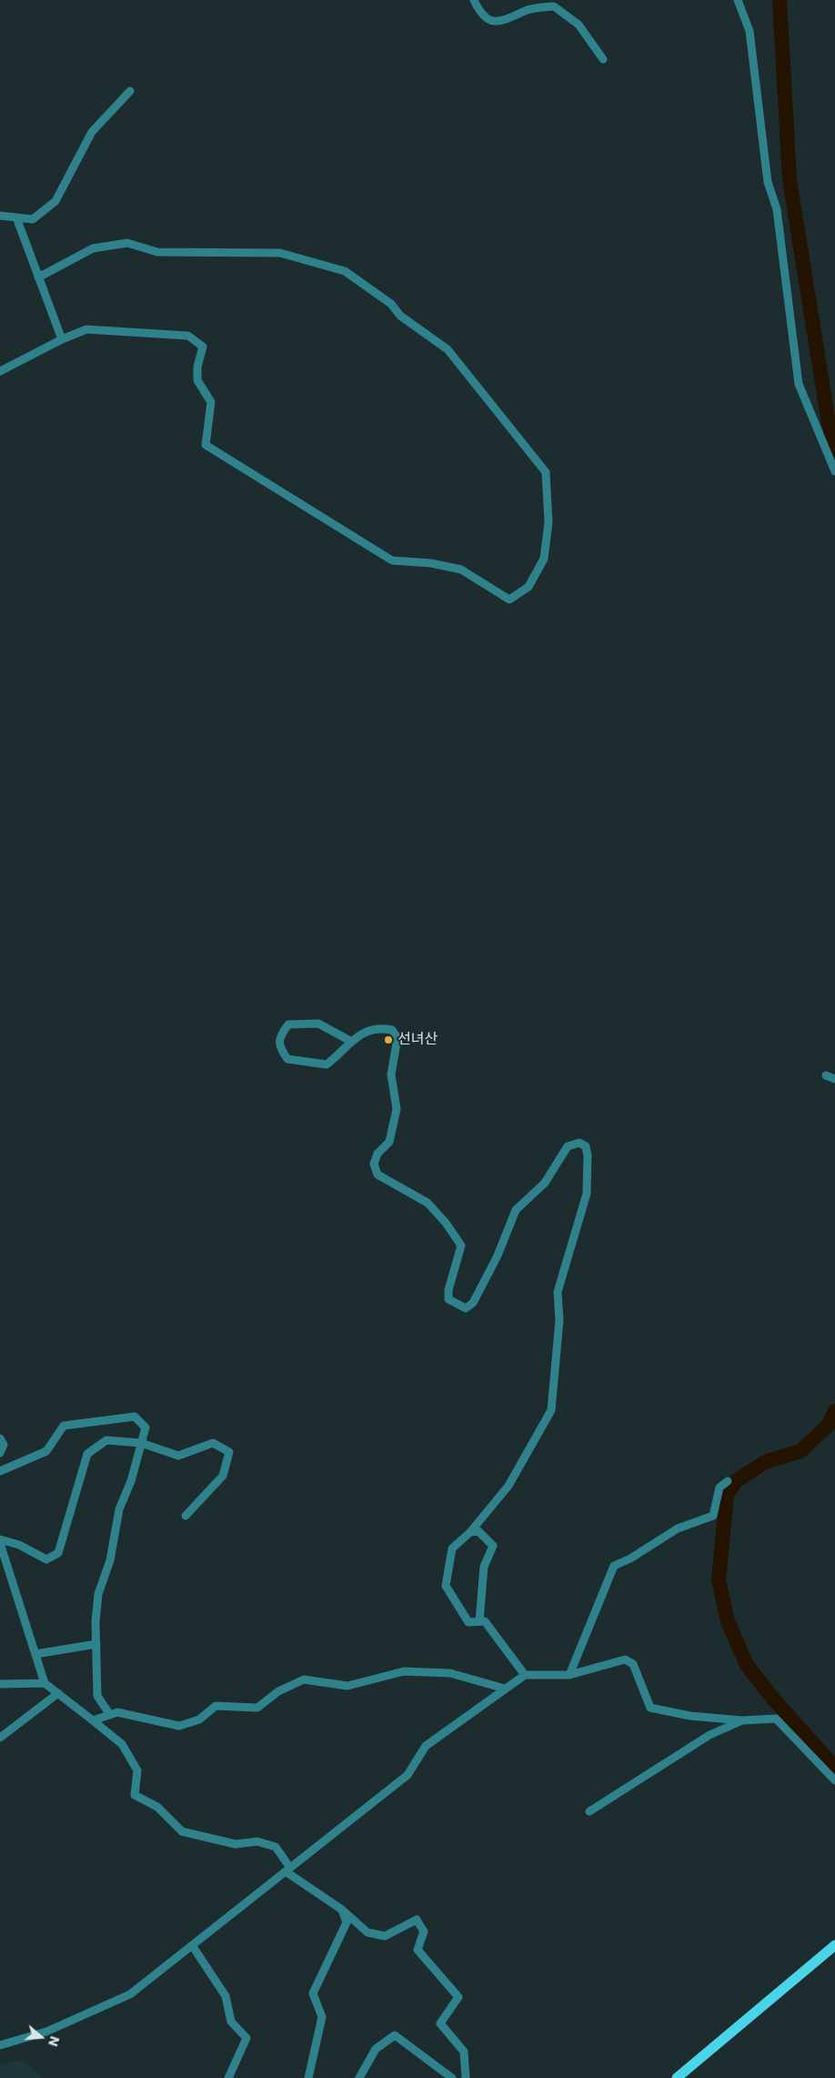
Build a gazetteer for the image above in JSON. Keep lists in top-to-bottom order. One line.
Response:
{"places":["선녀산"],"north":"right"}
